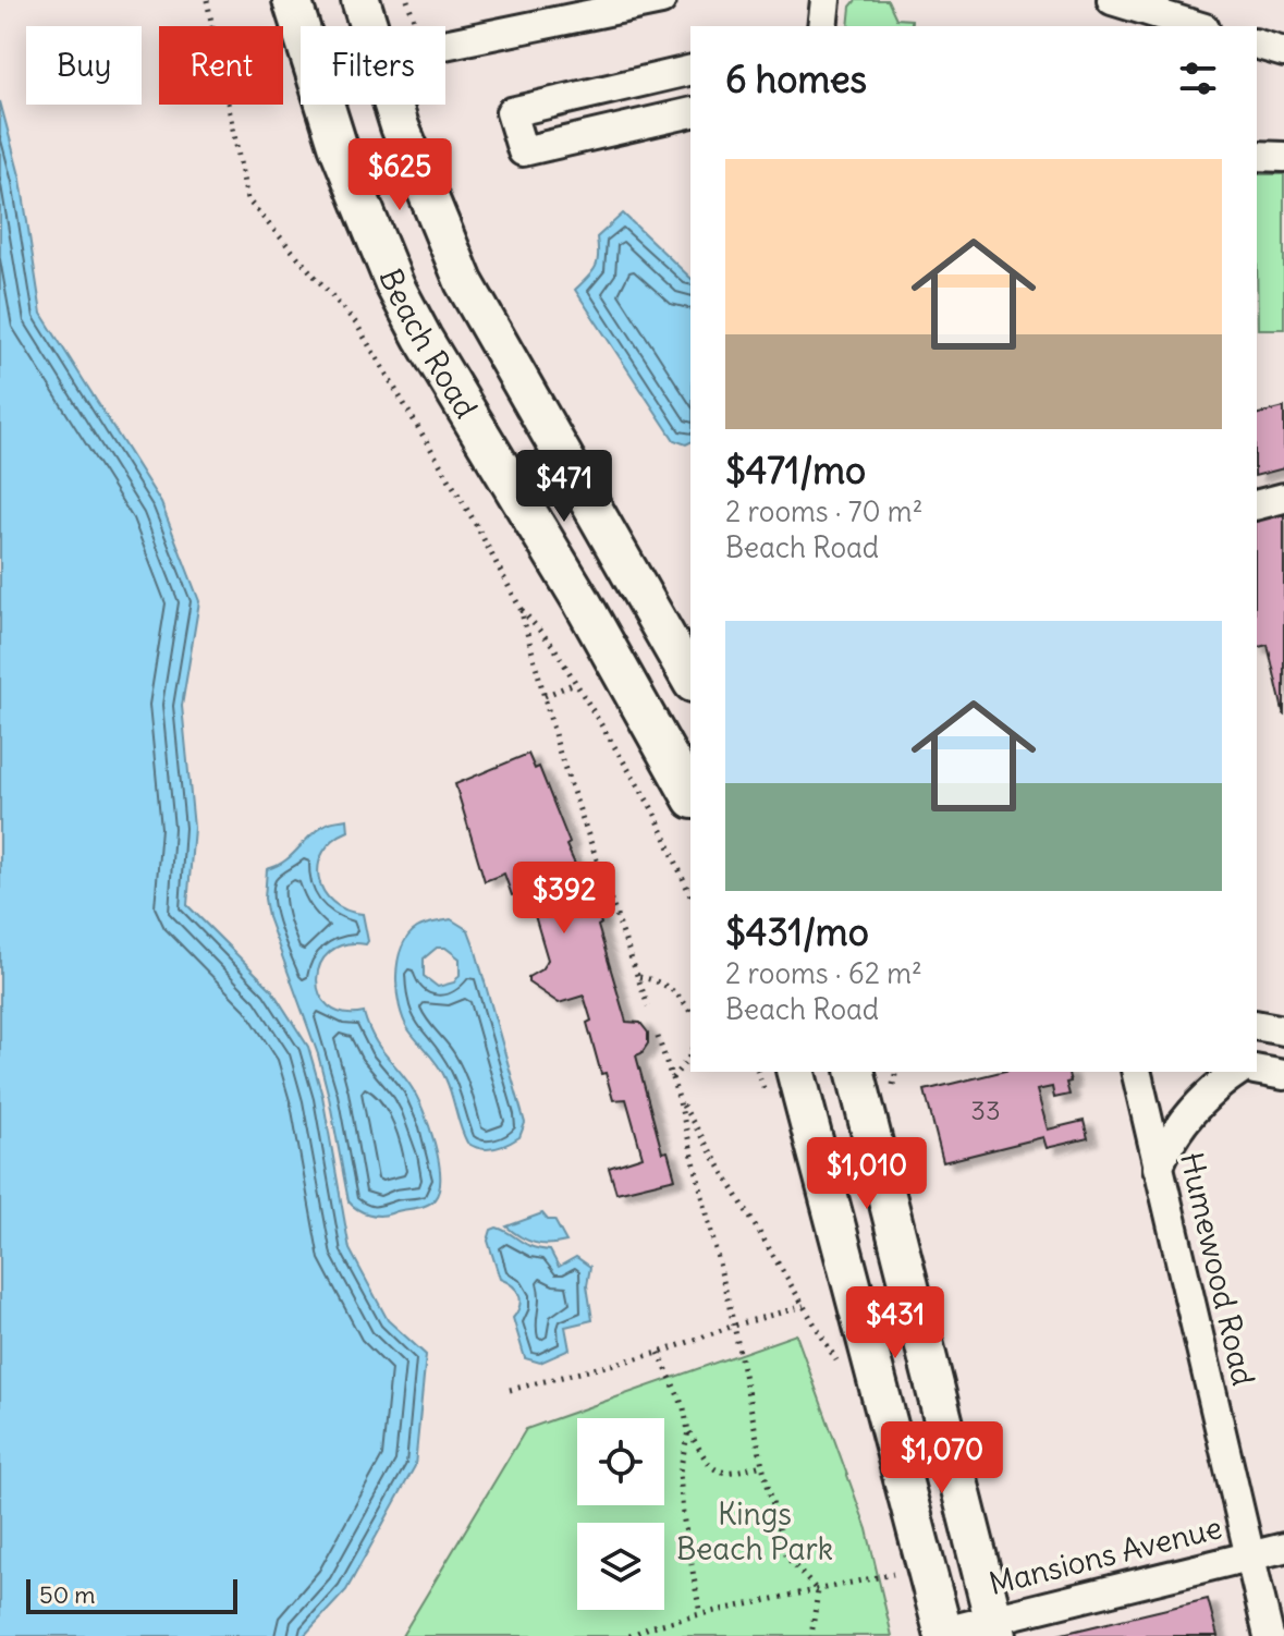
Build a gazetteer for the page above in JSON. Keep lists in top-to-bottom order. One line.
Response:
{"streets":{"main road":["Beach Road"],"street":["Humewood Road","Mansions Avenue"]},"crossings":[["Humewood Road","Mansions Avenue"]],"parks":["Kings Beach Park"],"house_numbers":["33"],"scale_bar":"50 m","page":{"chip":["Buy","Rent","Filters"],"heading":"6 homes","list":[{"name":"$471/mo","note":"2 rooms · 70 m² · Beach Road"},{"name":"$431/mo","note":"2 rooms · 62 m² · Beach Road"}],"price":["$625","$471","$392","$1,010","$431","$1,070"],"scale":"50 m"}}
